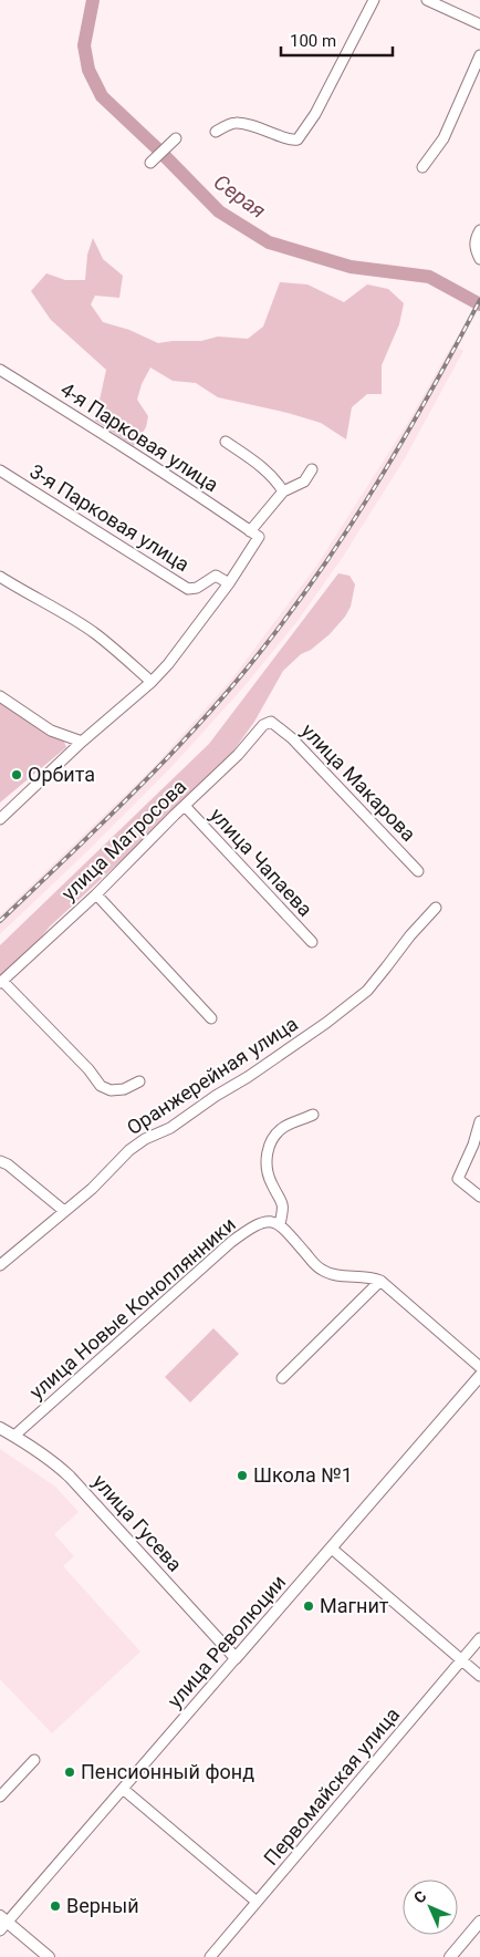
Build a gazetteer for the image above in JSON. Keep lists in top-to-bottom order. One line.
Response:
{"streets":{"main road":["улица Гусева","улица Революции"],"street":["4-я Парковая улица","3-я Парковая улица","улица Макарова","улица Матросова","улица Чапаева","Оранжерейная улица","улица Новые Коноплянники","Первомайская улица"]},"crossings":[["улица Макарова","улица Матросова"],["улица Матросова","улица Чапаева"],["улица Новые Коноплянники","улица Гусева"],["улица Гусева","улица Революции"]],"water":["Серая"],"places":["Орбита","Школа №1","Магнит","Пенсионный фонд","Верный"],"scale_bar":"100 m","north":"top left"}
